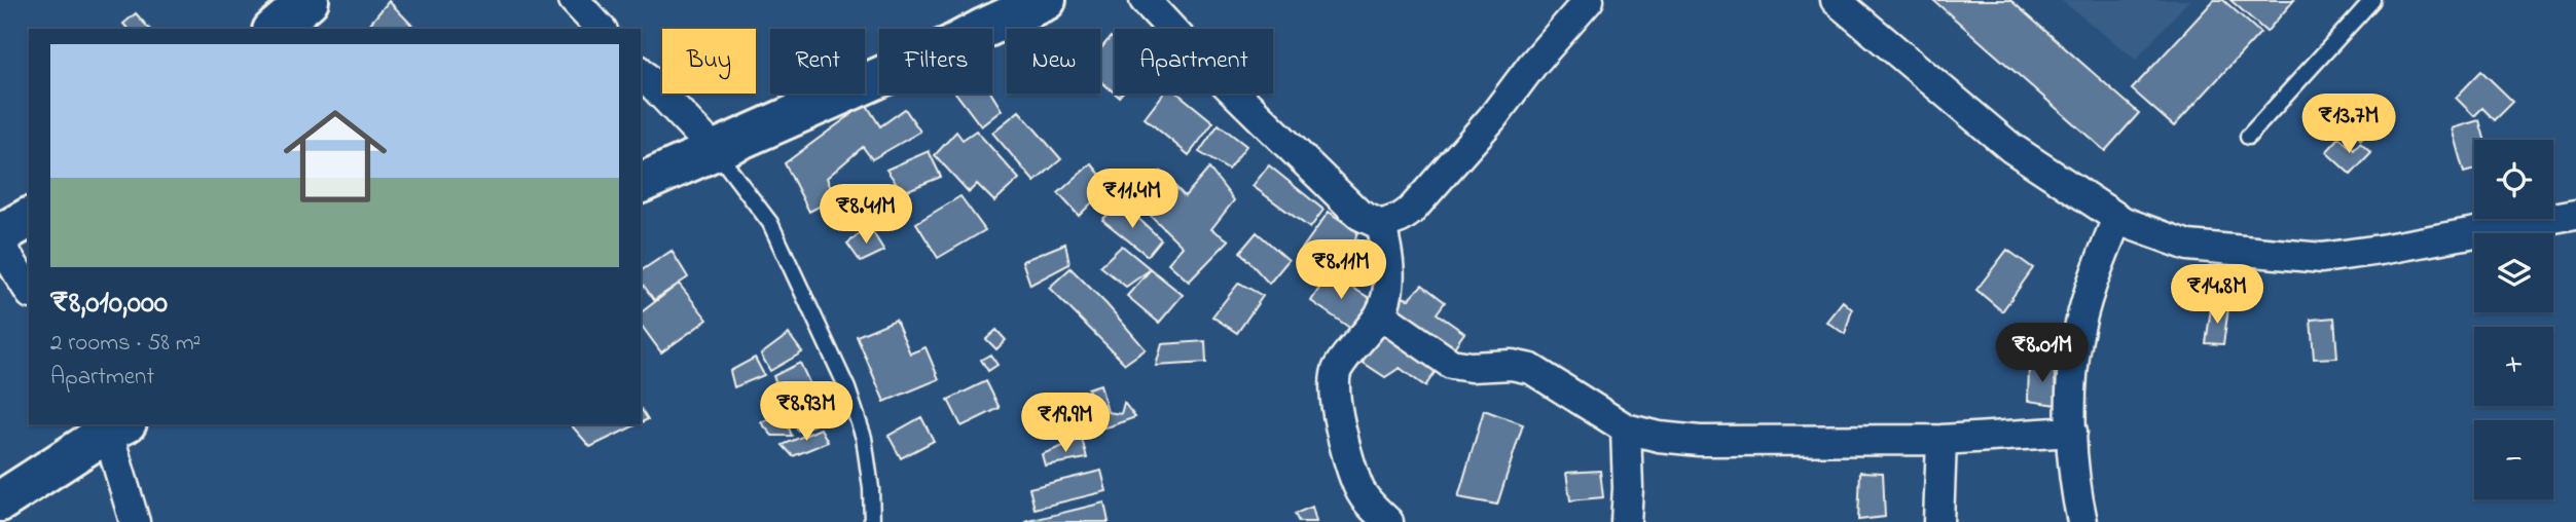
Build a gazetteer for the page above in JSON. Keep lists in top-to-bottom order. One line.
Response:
{"page":{"chip":["Buy","Rent","Filters","New","Apartment"],"list":[{"name":"₹8,010,000","note":"2 rooms · 58 m² · Apartment"}],"price":["₹13.7M","₹11.4M","₹8.41M","₹8.11M","₹14.8M","₹8.01M","₹8.93M","₹19.9M"],"map_buttons":["+","−"]}}
